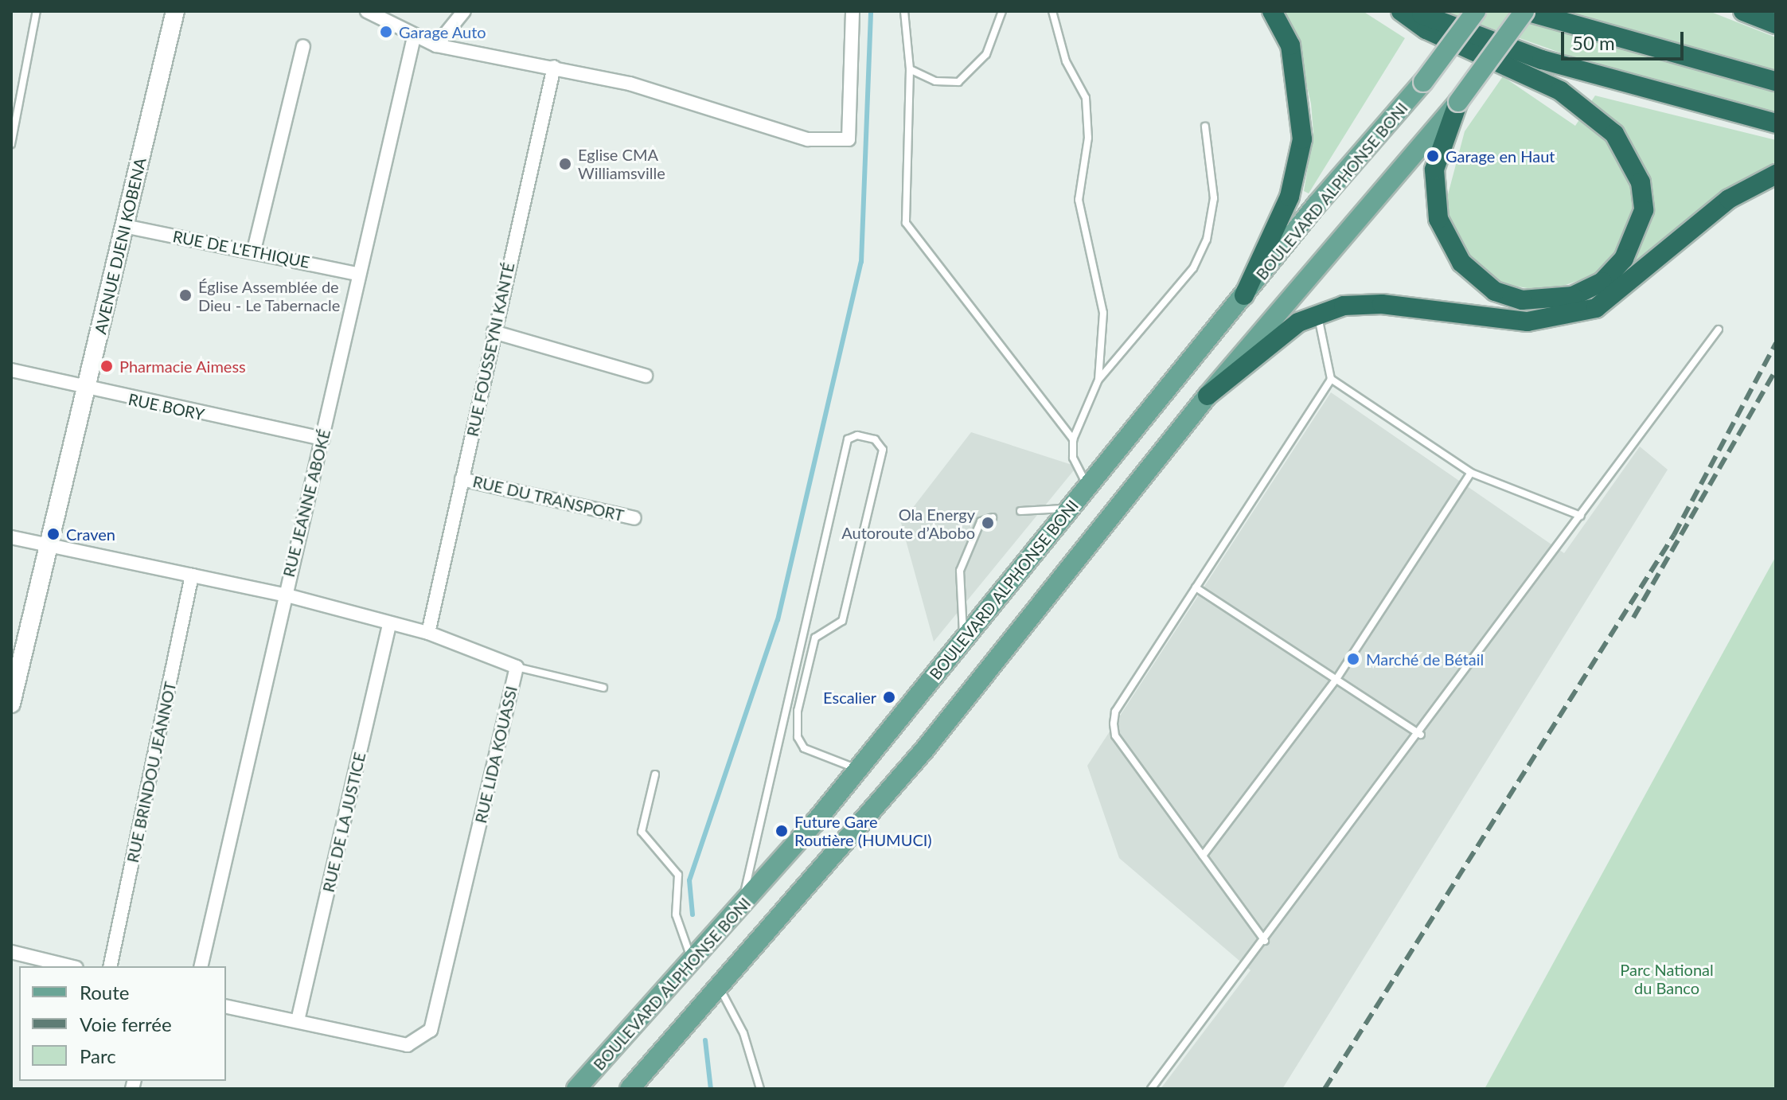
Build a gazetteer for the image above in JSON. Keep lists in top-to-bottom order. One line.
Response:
{"streets":{"main road":["BOULEVARD ALPHONSE BONI"],"street":["AVENUE DJENI KOBENA","RUE DE L'ETHIQUE","RUE FOUSSEYNI KANTÉ","RUE BORY","RUE DU TRANSPORT","RUE JEANNE ABOKÉ","RUE LIDA KOUASSI","RUE BRINDOU JEANNOT","RUE DE LA JUSTICE"]},"crossings":[["AVENUE DJENI KOBENA","RUE DE L'ETHIQUE"],["AVENUE DJENI KOBENA","RUE BORY"],["AVENUE DJENI KOBENA","RUE LIDA KOUASSI"],["RUE DE L'ETHIQUE","RUE JEANNE ABOKÉ"],["RUE FOUSSEYNI KANTÉ","RUE DU TRANSPORT"],["RUE FOUSSEYNI KANTÉ","RUE LIDA KOUASSI"],["RUE BORY","RUE JEANNE ABOKÉ"],["RUE JEANNE ABOKÉ","RUE LIDA KOUASSI"],["RUE LIDA KOUASSI","RUE BRINDOU JEANNOT"],["RUE LIDA KOUASSI","RUE DE LA JUSTICE"]],"parks":["Parc National du Banco"],"places":["Garage Auto","Garage en Haut","Eglise CMA Williamsville","Église Assemblée de Dieu - Le Tabernacle","Pharmacie Aimess","Ola Energy Autoroute d’Abobo","Craven","Marché de Bétail","Escalier","Future Gare Routière (HUMUCI)"],"legend":["Route","Voie ferrée","Parc"],"scale_bar":"50 m"}
